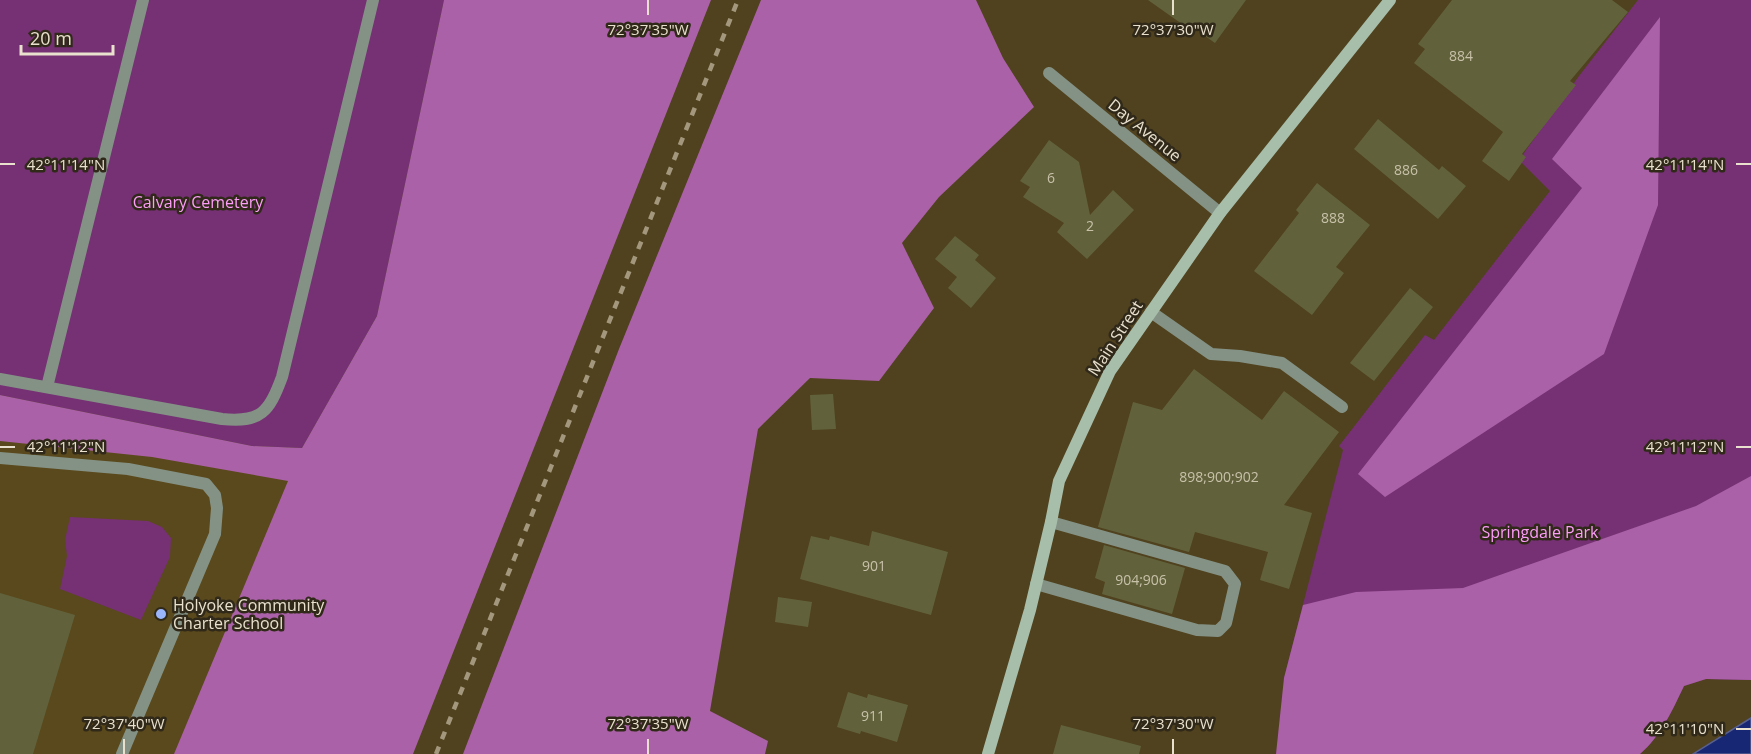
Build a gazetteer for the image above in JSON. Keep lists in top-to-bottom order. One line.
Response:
{"streets":{"main road":["Main Street"],"street":["Day Avenue"]},"crossings":[["Day Avenue","Main Street"]],"parks":["Calvary Cemetery","Springdale Park"],"places":["Holyoke Community Charter School"],"house_numbers":["884","886","6","888","2","898;900;902","901","904;906","911"],"scale_bar":"20 m","coordinates":["72°37'35\"W","72°37'30\"W","42°11'14\"N","42°11'12\"N","72°37'40\"W","42°11'10\"N"]}
